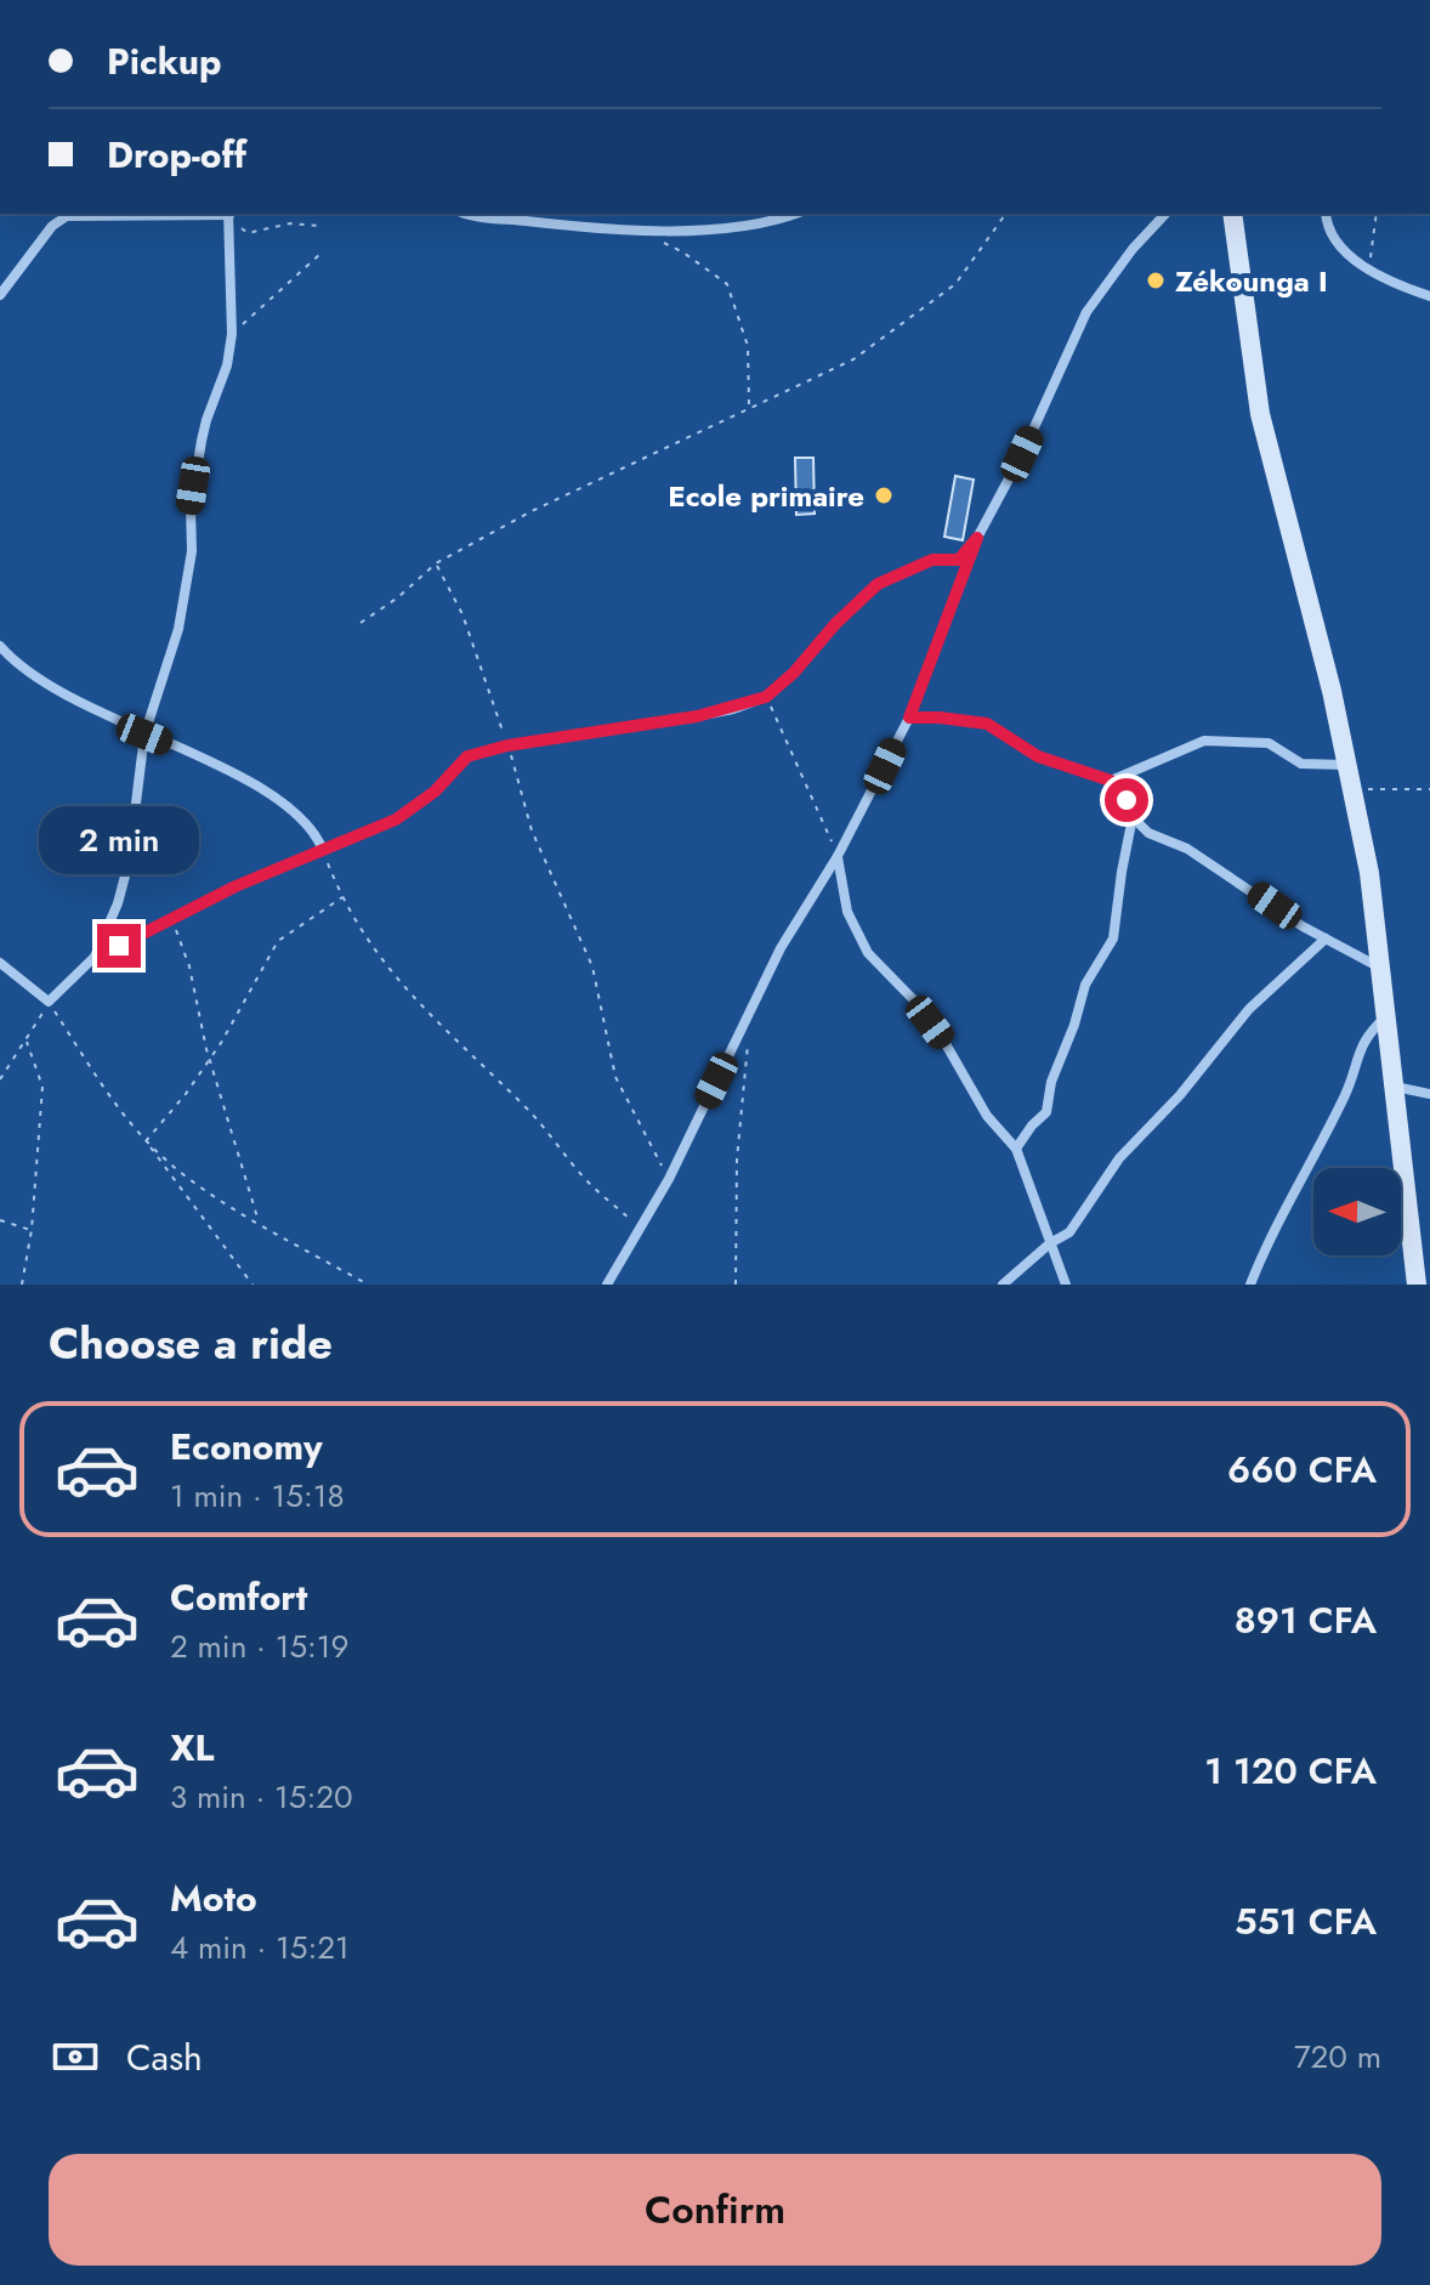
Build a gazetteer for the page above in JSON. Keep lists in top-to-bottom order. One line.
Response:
{"places":["Zékounga I","Ecole primaire"],"north":"left","page":{"banner":["Pickup","Drop-off"],"bubble":"2 min","heading":"Choose a ride","list":[{"name":"Economy","note":"1 min · 15:18","value":"660 CFA"},{"name":"Comfort","note":"2 min · 15:19","value":"891 CFA"},{"name":"XL","note":"3 min · 15:20","value":"1 120 CFA"},{"name":"Moto","note":"4 min · 15:21","value":"551 CFA"}],"pay":["Cash","720 m"],"buttons":"Confirm"}}
